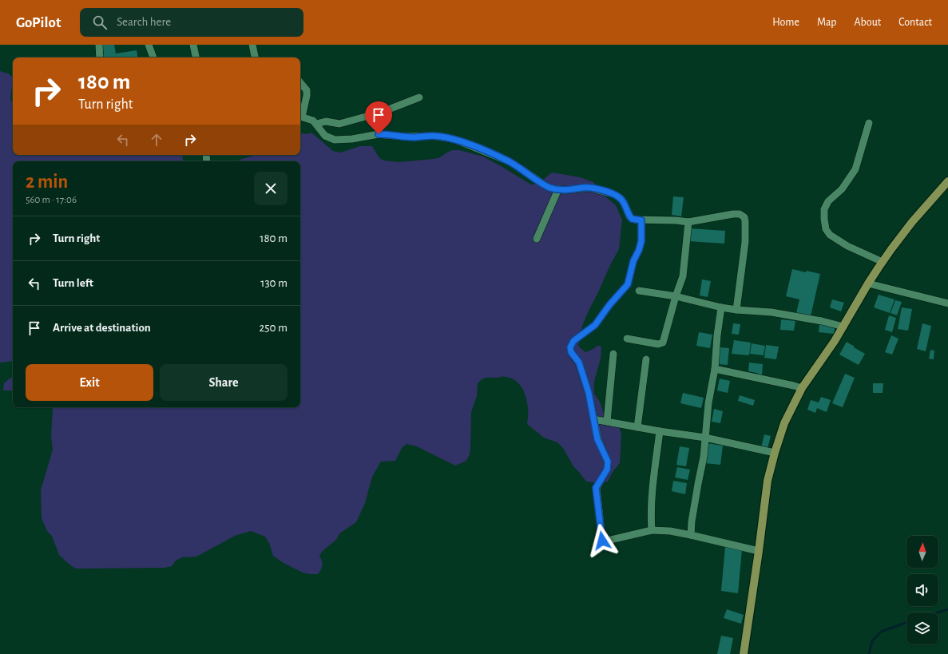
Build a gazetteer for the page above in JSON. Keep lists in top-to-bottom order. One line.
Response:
{"north":"top","page":{"header":"GoPilot","search":"Search here","nav":["Home","Map","About","Contact"],"turn":["180 m","Turn right"],"heading":["2 min","560 m · 17:06"],"list":[{"name":"Turn right","value":"180 m"},{"name":"Turn left","value":"130 m"},{"name":"Arrive at destination","value":"250 m"}],"buttons":["Exit","Share"]}}
